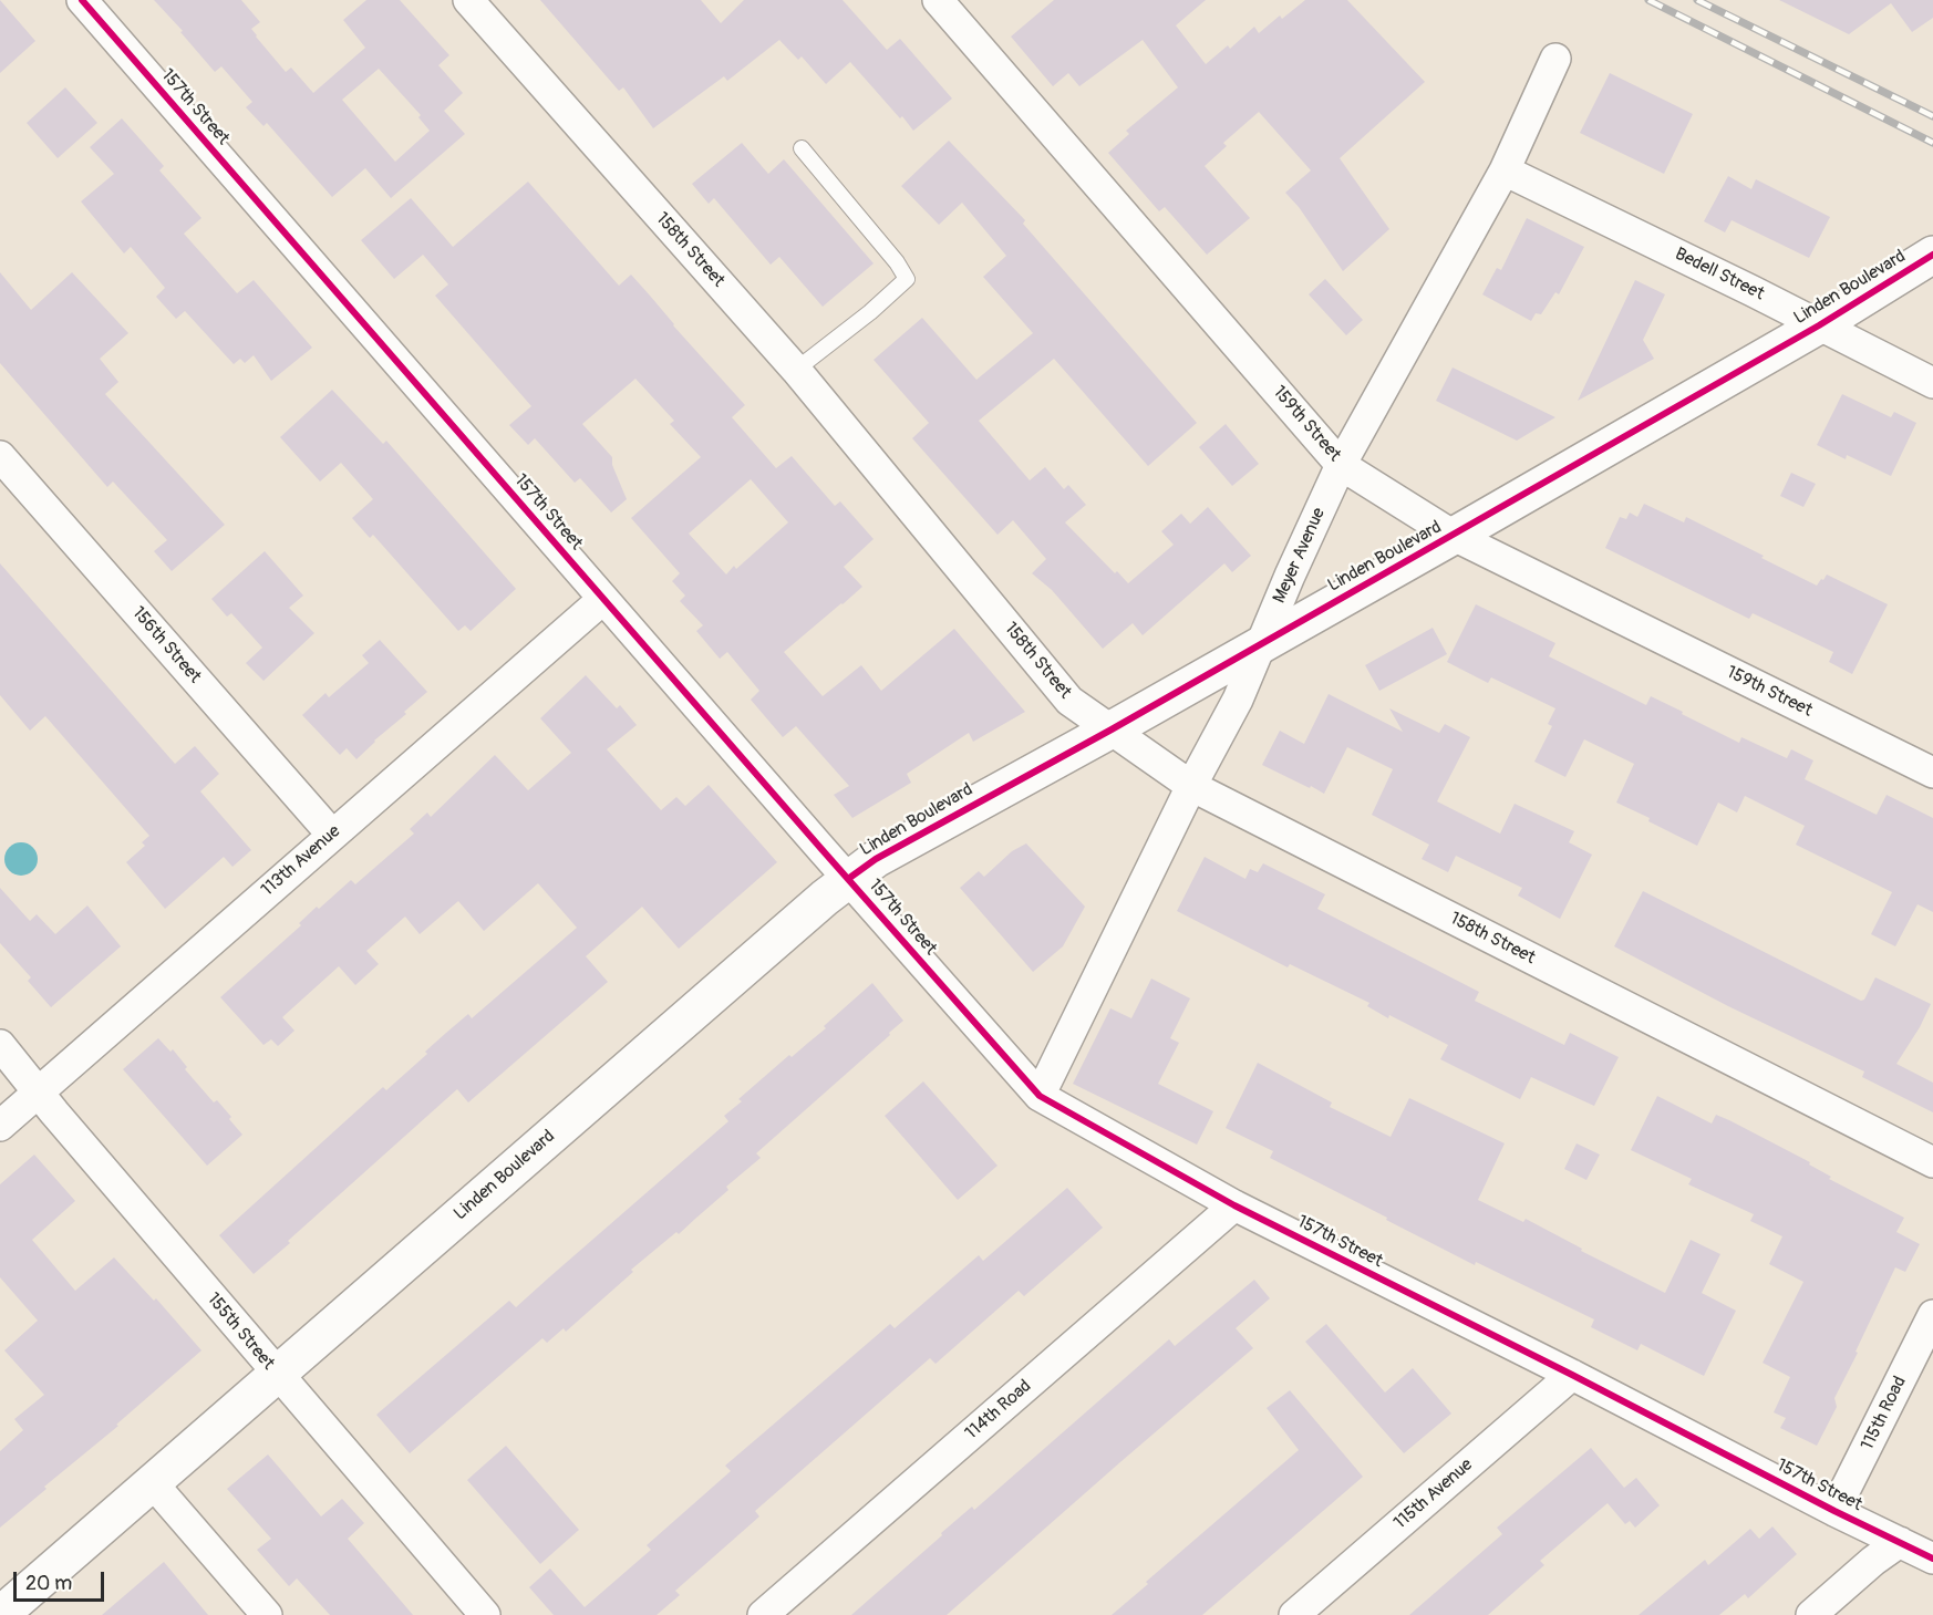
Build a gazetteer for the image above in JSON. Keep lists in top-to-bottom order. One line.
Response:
{"streets":{"main road":["Linden Boulevard"],"street":["157th Street","158th Street","Bedell Street","159th Street","Meyer Avenue","156th Street","113th Avenue","155th Street","114th Road","115th Road","115th Avenue"]},"crossings":[["157th Street","Linden Boulevard"],["157th Street","Meyer Avenue"],["157th Street","113th Avenue"],["157th Street","114th Road"],["157th Street","115th Road"],["157th Street","115th Avenue"],["158th Street","Linden Boulevard"],["158th Street","Meyer Avenue"],["Bedell Street","Linden Boulevard"],["Bedell Street","Meyer Avenue"],["Linden Boulevard","159th Street"],["Linden Boulevard","Meyer Avenue"],["Linden Boulevard","155th Street"],["159th Street","Meyer Avenue"],["156th Street","113th Avenue"],["113th Avenue","155th Street"]],"scale_bar":"20 m"}
